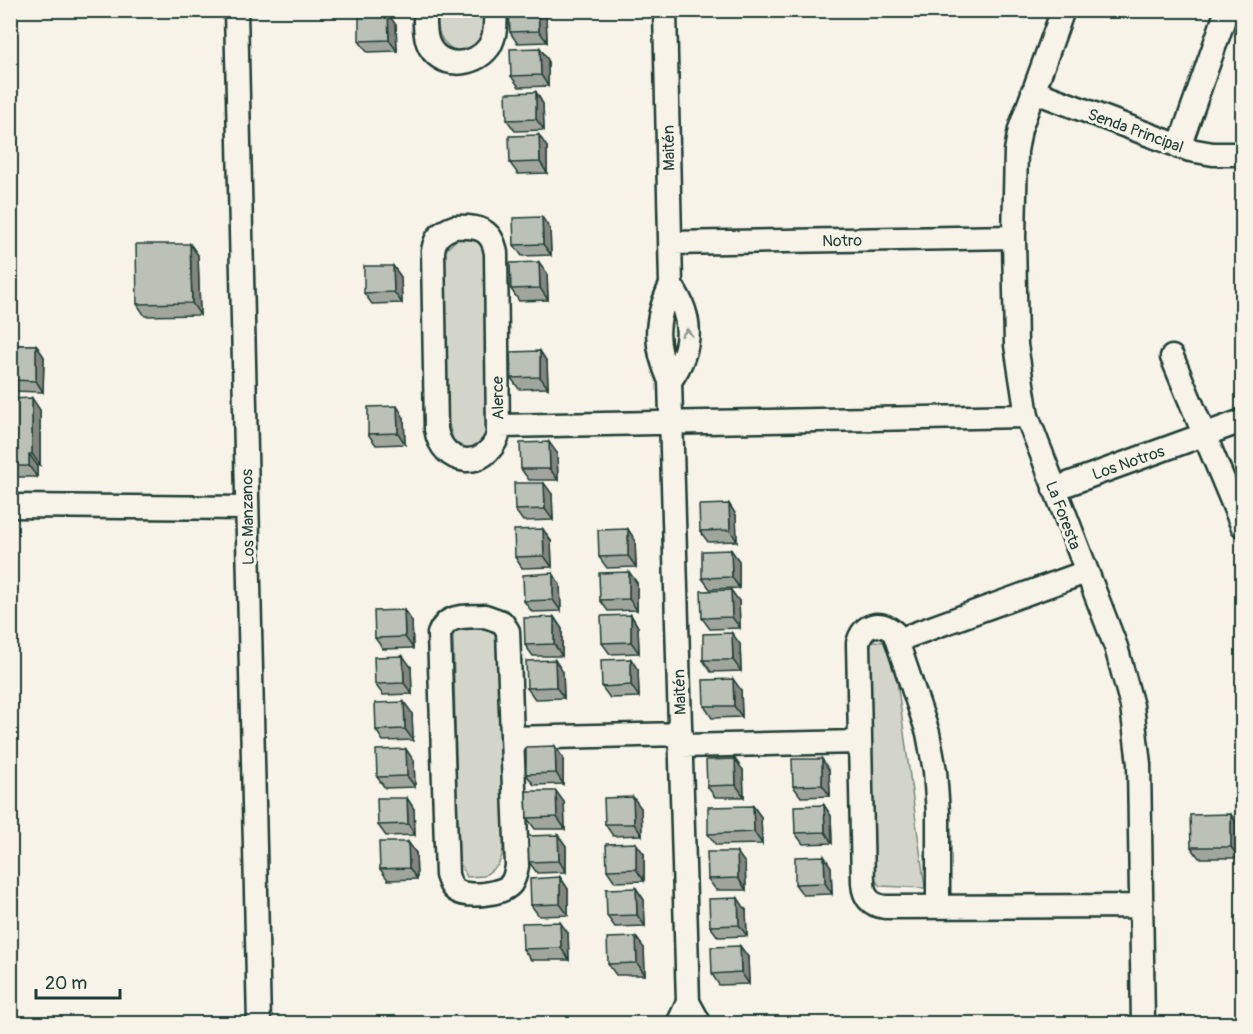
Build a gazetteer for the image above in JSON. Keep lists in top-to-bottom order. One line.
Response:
{"streets":{"street":["Senda Principal","Maitén","Notro","Alerce","Los Notros","La Foresta","Los Manzanos"]},"crossings":[["Senda Principal","La Foresta"],["Maitén","Notro"],["Notro","La Foresta"],["Los Notros","La Foresta"]],"scale_bar":"20 m"}
